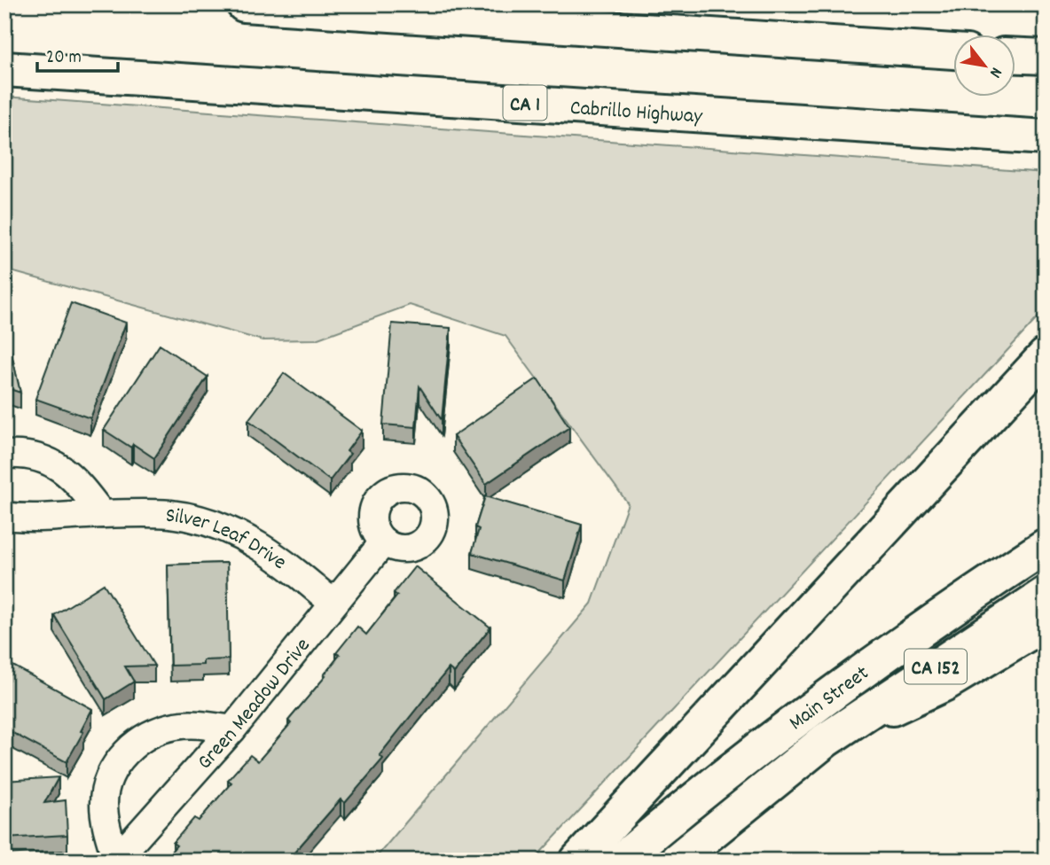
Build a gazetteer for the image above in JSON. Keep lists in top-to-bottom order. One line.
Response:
{"streets":{"main road":["CA 1","Cabrillo Highway","CA 152","Main Street"],"street":["Silver Leaf Drive","Green Meadow Drive"]},"crossings":[["Silver Leaf Drive","Green Meadow Drive"]],"scale_bar":"20 m","north":"bottom right"}
